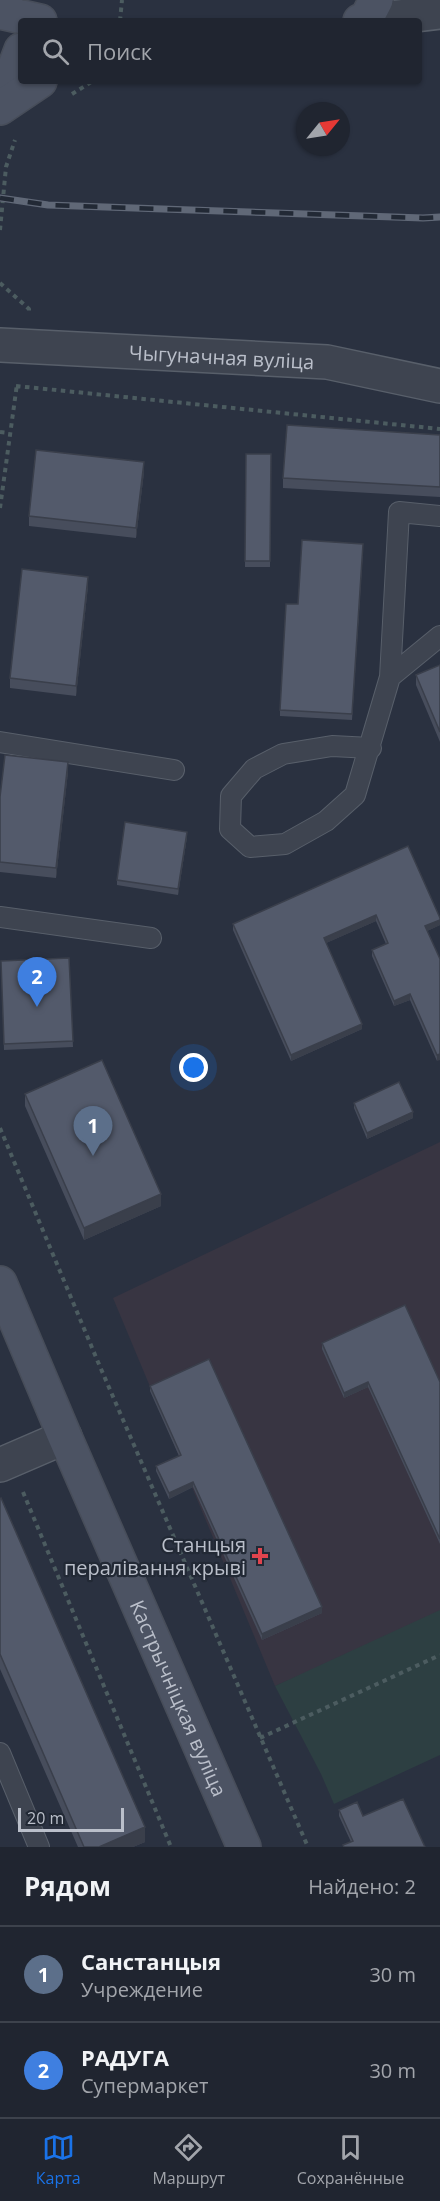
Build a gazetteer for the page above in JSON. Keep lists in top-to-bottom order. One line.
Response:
{"streets":{"main road":["Кастрычніцкая вуліца"],"street":["Чыгуначная вуліца"]},"places":{"health":["Станцыя пералівання крыві"]},"scale_bar":"20 m","north":"top right","page":{"search":"Поиск","pins":["2","1"],"scale":"20 m","heading":["Рядом","Найдено: 2"],"list":[{"mark":"1","name":"Санстанцыя","note":"Учреждение","value":"30 m"},{"mark":"2","name":"РАДУГА","note":"Супермаркет","value":"30 m"}],"nav":["Карта","Маршрут","Сохранённые"]}}
